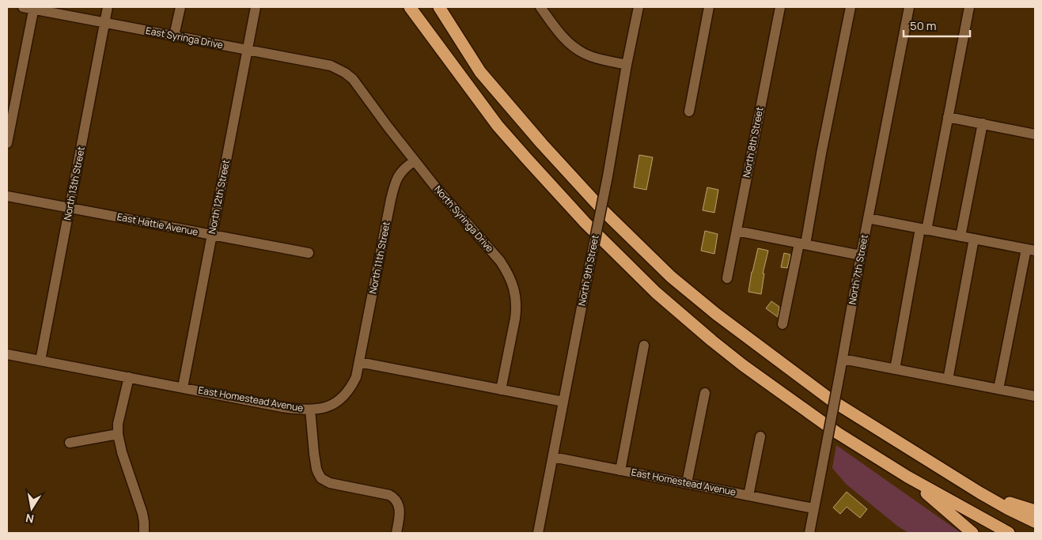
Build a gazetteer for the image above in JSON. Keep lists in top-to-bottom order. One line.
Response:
{"streets":{"street":["East Syringa Drive","North 8th Street","North 13th Street","North 12th Street","North Syringa Drive","East Hattie Avenue","North 11th Street","North 7th Street","North 9th Street","East Homestead Avenue"]},"crossings":[["East Syringa Drive","North 13th Street"],["East Syringa Drive","North 12th Street"],["East Syringa Drive","North Syringa Drive"],["North 13th Street","East Hattie Avenue"],["North 13th Street","East Homestead Avenue"],["North 12th Street","East Hattie Avenue"],["North 12th Street","East Homestead Avenue"],["North Syringa Drive","North 11th Street"],["North 11th Street","East Homestead Avenue"],["North 7th Street","East Homestead Avenue"],["North 9th Street","East Homestead Avenue"]],"scale_bar":"50 m","north":"bottom"}
